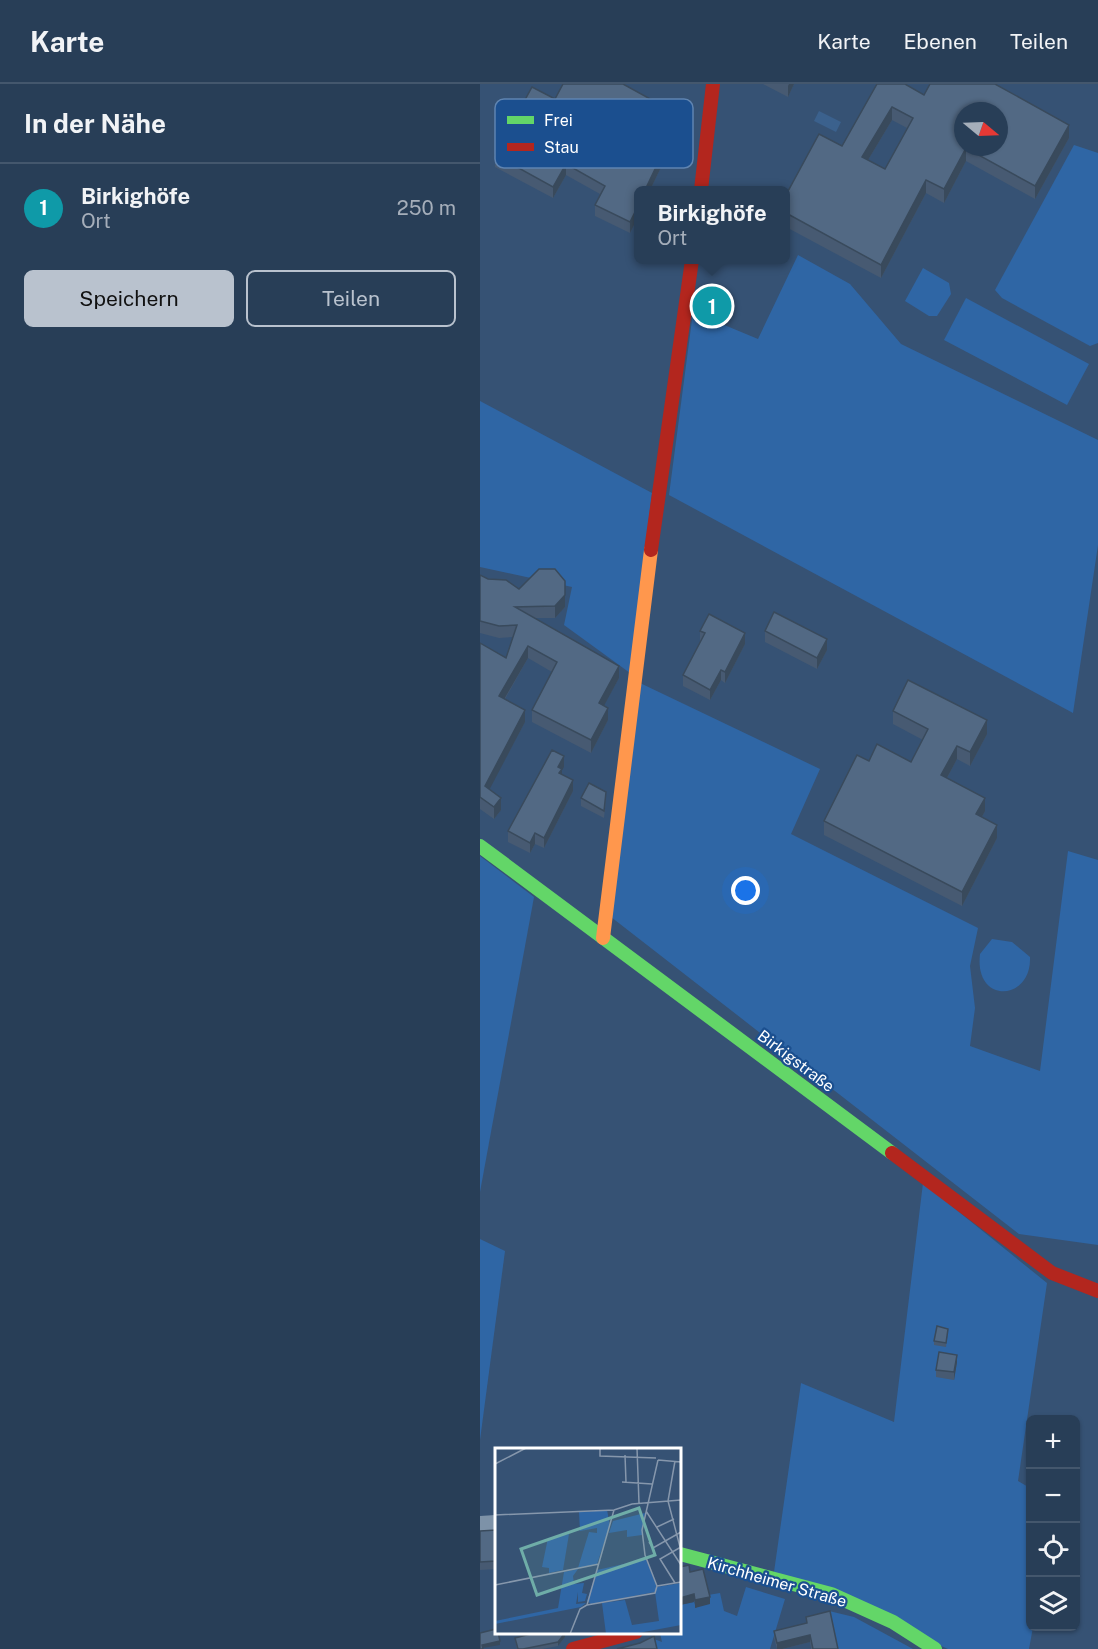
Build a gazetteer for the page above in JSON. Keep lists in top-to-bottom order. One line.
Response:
{"streets":{"street":["Birkigstraße","Kirchheimer Straße"]},"legend":["Frei","Stau"],"north":"right","page":{"header":"Karte","nav":["Karte","Ebenen","Teilen"],"heading":"In der Nähe","list":[{"mark":"1","name":"Birkighöfe","note":"Ort","value":"250 m"}],"popup":["Birkighöfe","Ort"],"buttons":["Speichern","Teilen"],"pins":"1","map_buttons":["+","−"]}}
